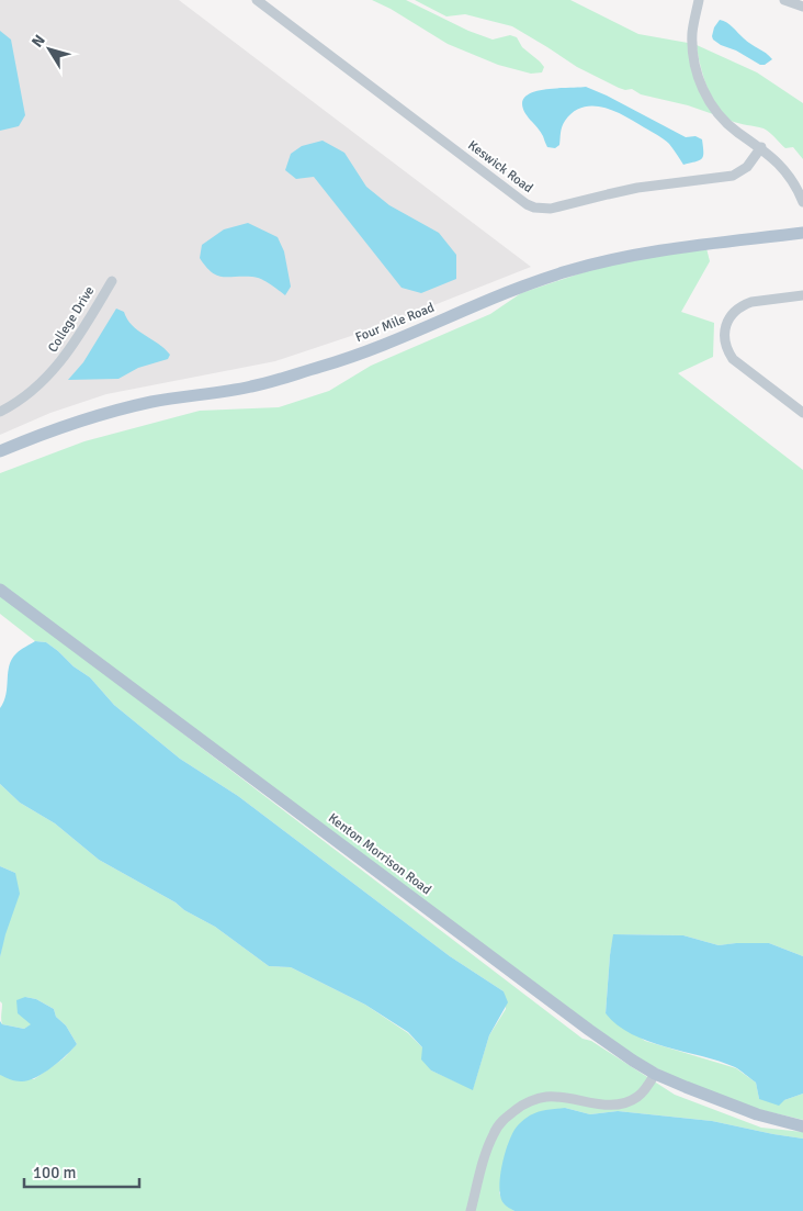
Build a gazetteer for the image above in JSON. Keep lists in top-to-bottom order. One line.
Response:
{"streets":{"main road":["Four Mile Road","Kenton Morrison Road"],"street":["Keswick Road","College Drive"]},"scale_bar":"100 m","north":"top left"}
